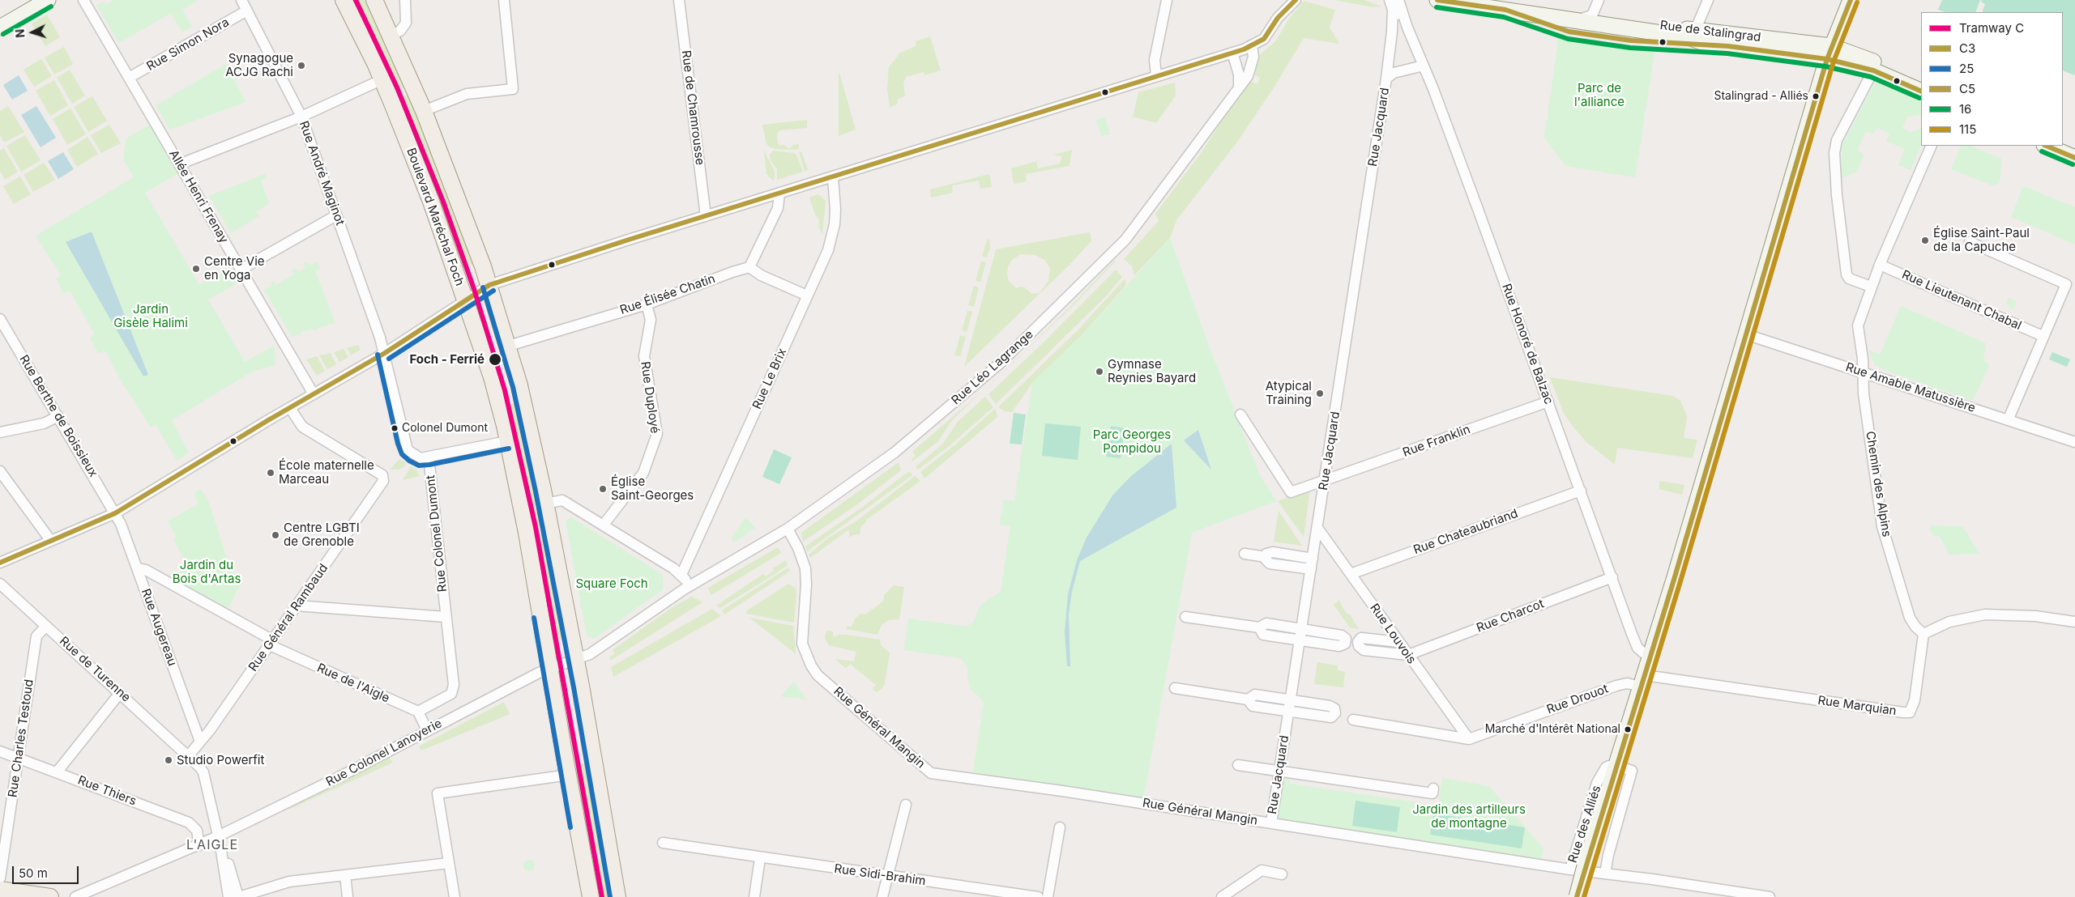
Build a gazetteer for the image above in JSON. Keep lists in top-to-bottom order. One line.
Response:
{"streets":{"main road":["Boulevard Maréchal Foch"],"street":["Rue de Stalingrad","Rue Simon Nora","Rue de Chamrousse","Rue Jacquard","Rue André Maginot","Allée Henri Frenay","Rue Élisée Chatin","Rue Lieutenant Chabal","Rue Honoré de Balzac","Rue Léo Lagrange","Rue Le Brix","Rue Amable Matussière","Rue Duployé","Rue Berthe de Boissieux","Rue Franklin","Chemin des Alpins","Rue Chateaubriand","Rue Colonel Dumont","Rue Charcot","Rue Général Rambaud","Rue Augereau","Rue Louvois","Rue de Turenne","Rue de l'Aigle","Rue Drouot","Rue Marquian","Rue Général Mangin","Rue Charles Testoud","Rue Colonel Lanoyerie","Rue Thiers","Rue des Alliés","Rue Sidi-Brahim"]},"crossings":[["Rue de Stalingrad","Rue des Alliés"],["Rue Simon Nora","Rue André Maginot"],["Rue Simon Nora","Allée Henri Frenay"],["Rue de Chamrousse","Boulevard Maréchal Foch"],["Rue Jacquard","Rue Honoré de Balzac"],["Rue Jacquard","Rue Franklin"],["Rue Jacquard","Rue Louvois"],["Rue Jacquard","Rue Général Mangin"],["Rue André Maginot","Rue Colonel Dumont"],["Boulevard Maréchal Foch","Rue Léo Lagrange"],["Boulevard Maréchal Foch","Rue Le Brix"],["Boulevard Maréchal Foch","Rue Colonel Lanoyerie"],["Rue Élisée Chatin","Rue Duployé"],["Rue Honoré de Balzac","Rue Franklin"],["Rue Honoré de Balzac","Rue Chateaubriand"],["Rue Honoré de Balzac","Rue Charcot"],["Rue Honoré de Balzac","Rue des Alliés"],["Rue Léo Lagrange","Rue Général Mangin"],["Rue Amable Matussière","Chemin des Alpins"],["Rue Amable Matussière","Rue des Alliés"],["Rue Berthe de Boissieux","Rue Augereau"],["Chemin des Alpins","Rue Marquian"],["Rue Chateaubriand","Rue Louvois"],["Rue Colonel Dumont","Rue de l'Aigle"],["Rue Charcot","Rue Louvois"],["Rue Général Rambaud","Rue Augereau"],["Rue Général Rambaud","Rue de Turenne"],["Rue Général Rambaud","Rue de l'Aigle"],["Rue Augereau","Rue de l'Aigle"],["Rue Louvois","Rue Drouot"],["Rue de Turenne","Rue Charles Testoud"],["Rue de Turenne","Rue Colonel Lanoyerie"],["Rue Drouot","Rue Marquian"],["Rue Drouot","Rue des Alliés"],["Rue Marquian","Rue des Alliés"],["Rue Général Mangin","Rue des Alliés"],["Rue Charles Testoud","Rue Thiers"],["Rue Colonel Lanoyerie","Rue Thiers"]],"districts":["L'AIGLE"],"parks":["Parc de l'alliance","Jardin Gisèle Halimi","Parc Georges Pompidou","Jardin du Bois d'Artas","Square Foch","Jardin des artilleurs de montagne"],"places":["Synagogue ACJG Rachi","Stalingrad - Alliés","Église Saint-Paul de la Capuche","Centre Vie en Yoga","Foch - Ferrié","Gymnase Reynies Bayard","Atypical Training","Colonel Dumont","École maternelle Marceau","Église Saint-Georges","Centre LGBTI de Grenoble","Marché d'Intérêt National","Studio Powerfit"],"lines":["tram line C","transit line C3","transit line C5","transit line 115","transit line 16","transit line 25"],"legend":["Tramway C","C3","25","C5","16","115"],"scale_bar":"50 m","north":"left"}
